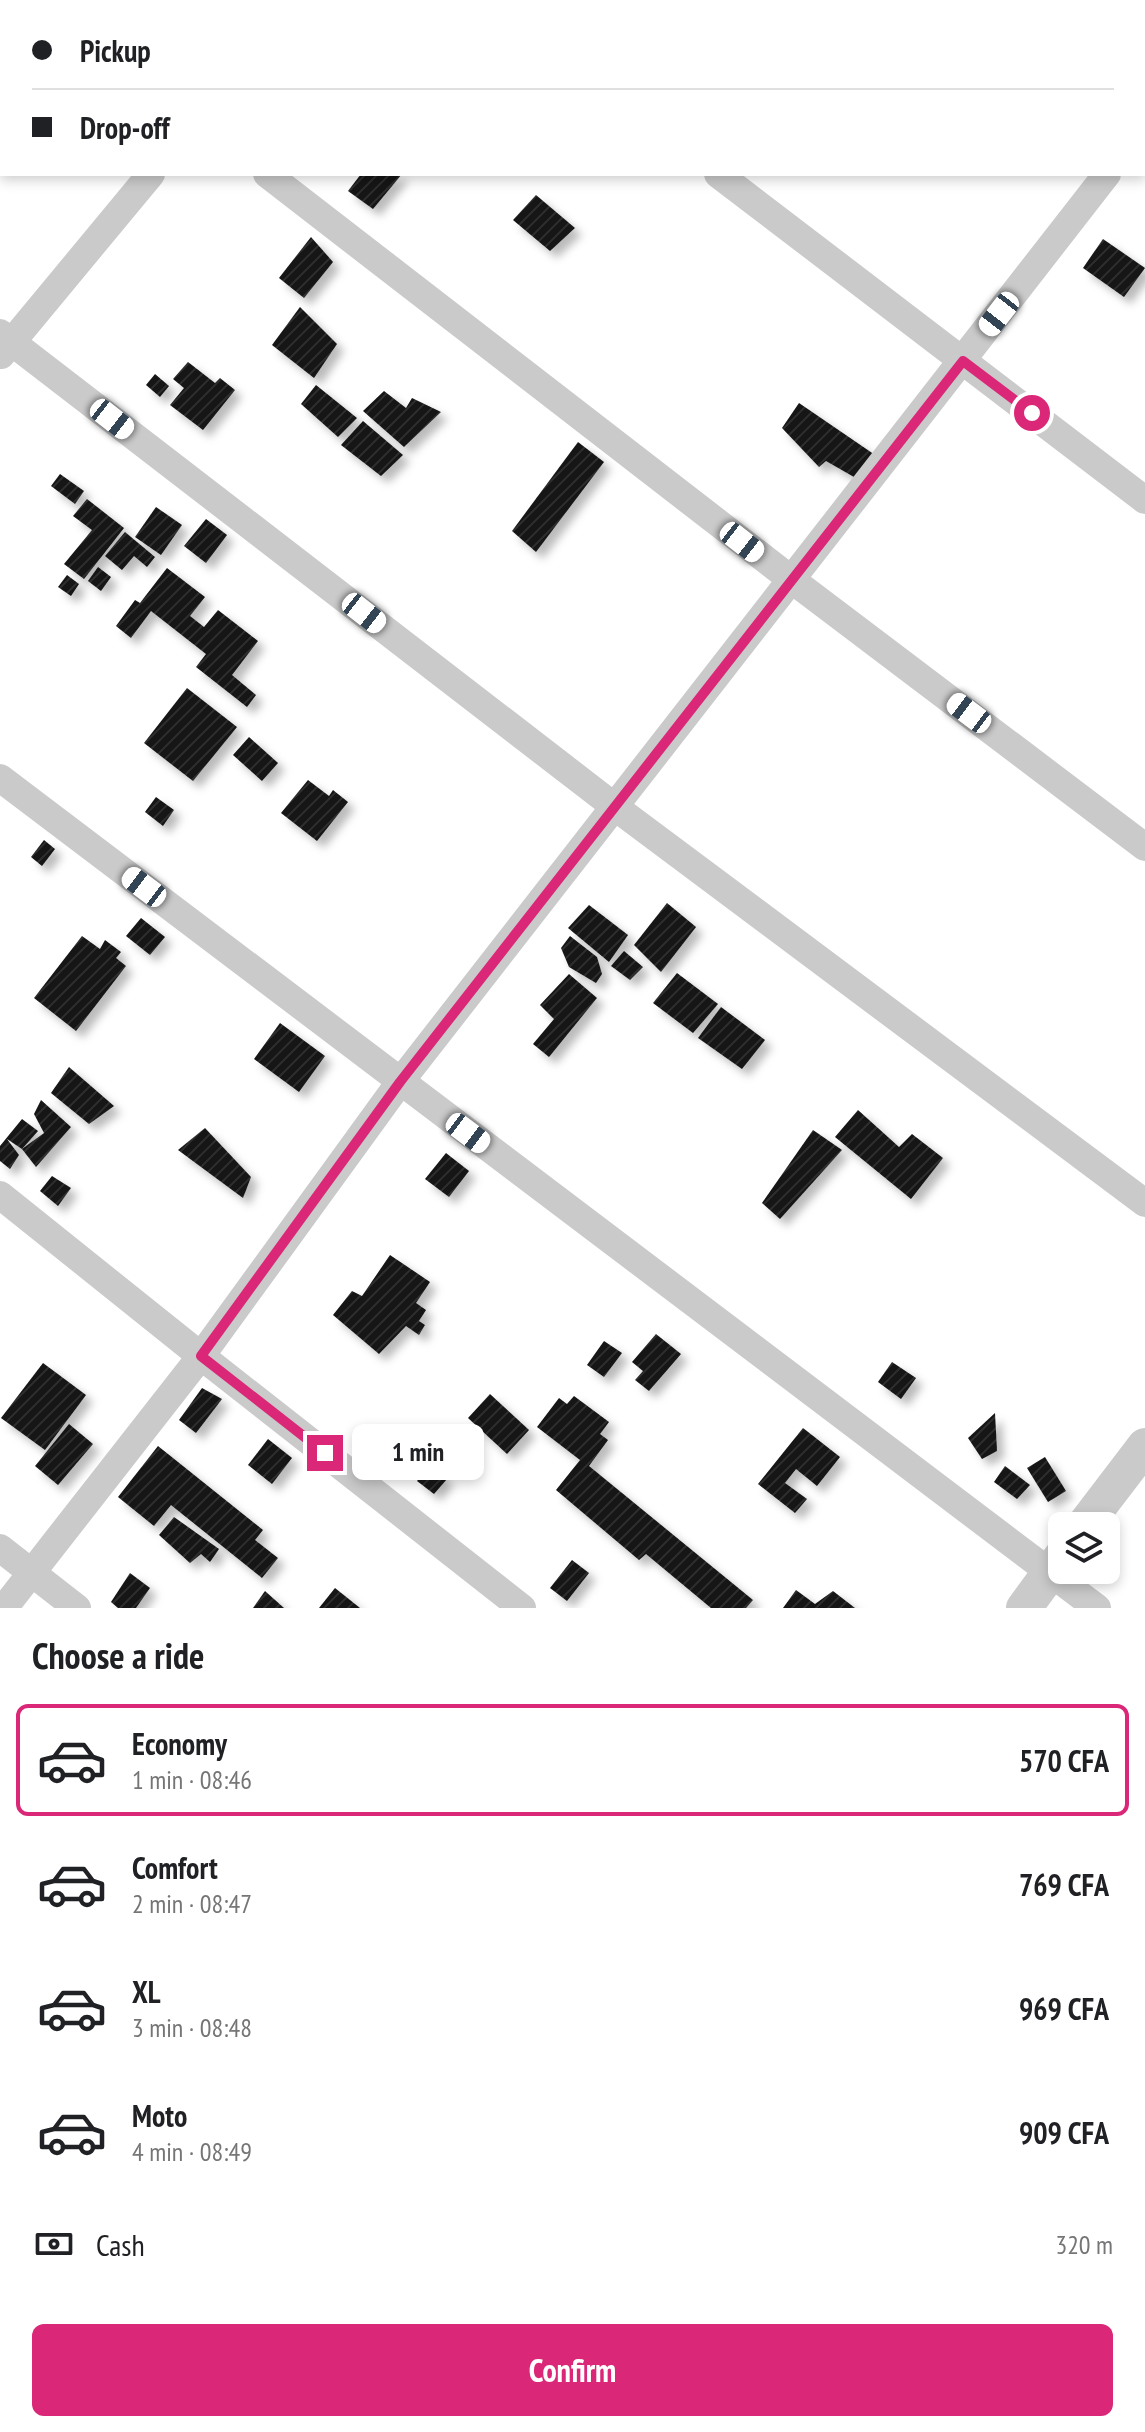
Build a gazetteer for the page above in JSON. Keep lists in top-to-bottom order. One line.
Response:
{"page":{"banner":["Pickup","Drop-off"],"bubble":"1 min","heading":"Choose a ride","list":[{"name":"Economy","note":"1 min · 08:46","value":"570 CFA"},{"name":"Comfort","note":"2 min · 08:47","value":"769 CFA"},{"name":"XL","note":"3 min · 08:48","value":"969 CFA"},{"name":"Moto","note":"4 min · 08:49","value":"909 CFA"}],"pay":["Cash","320 m"],"buttons":"Confirm"}}
